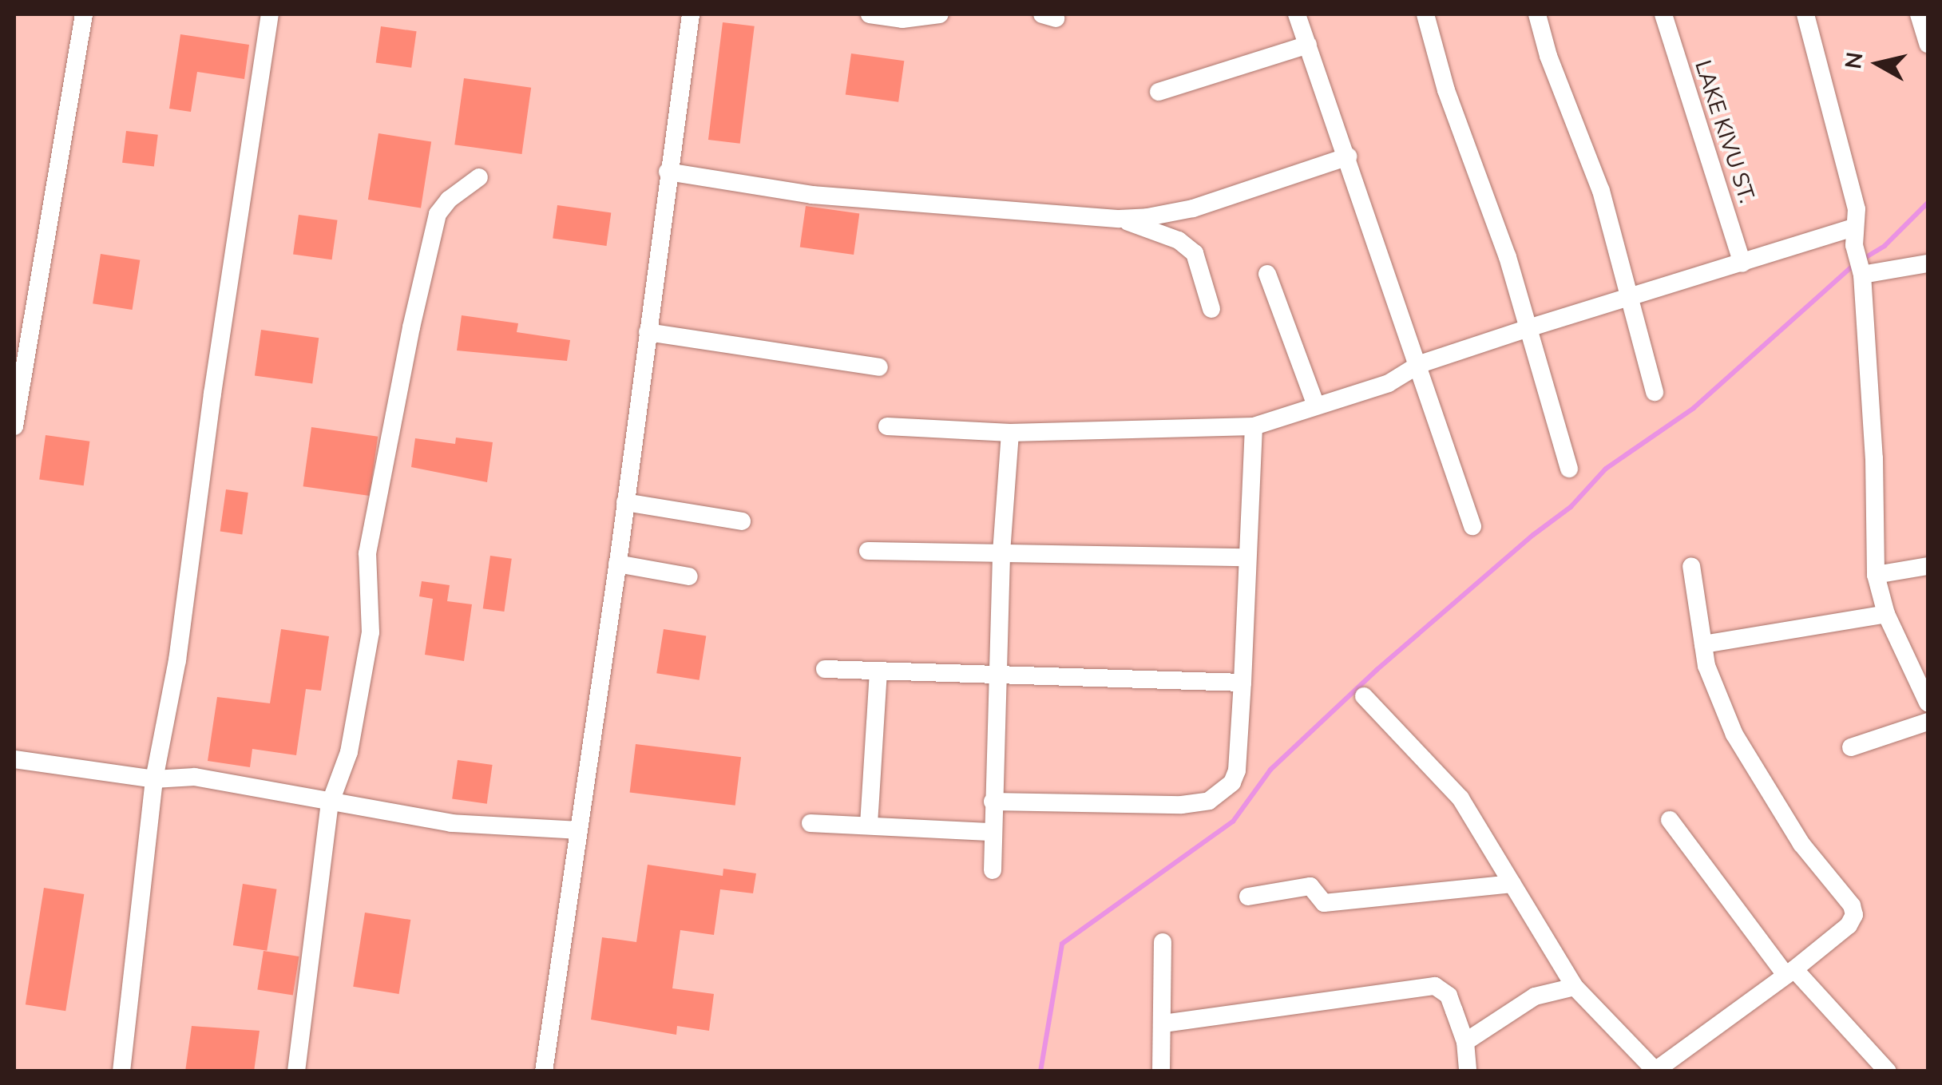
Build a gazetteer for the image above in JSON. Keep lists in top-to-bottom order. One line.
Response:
{"streets":{"street":["LAKE KIVU ST."]},"north":"left"}
